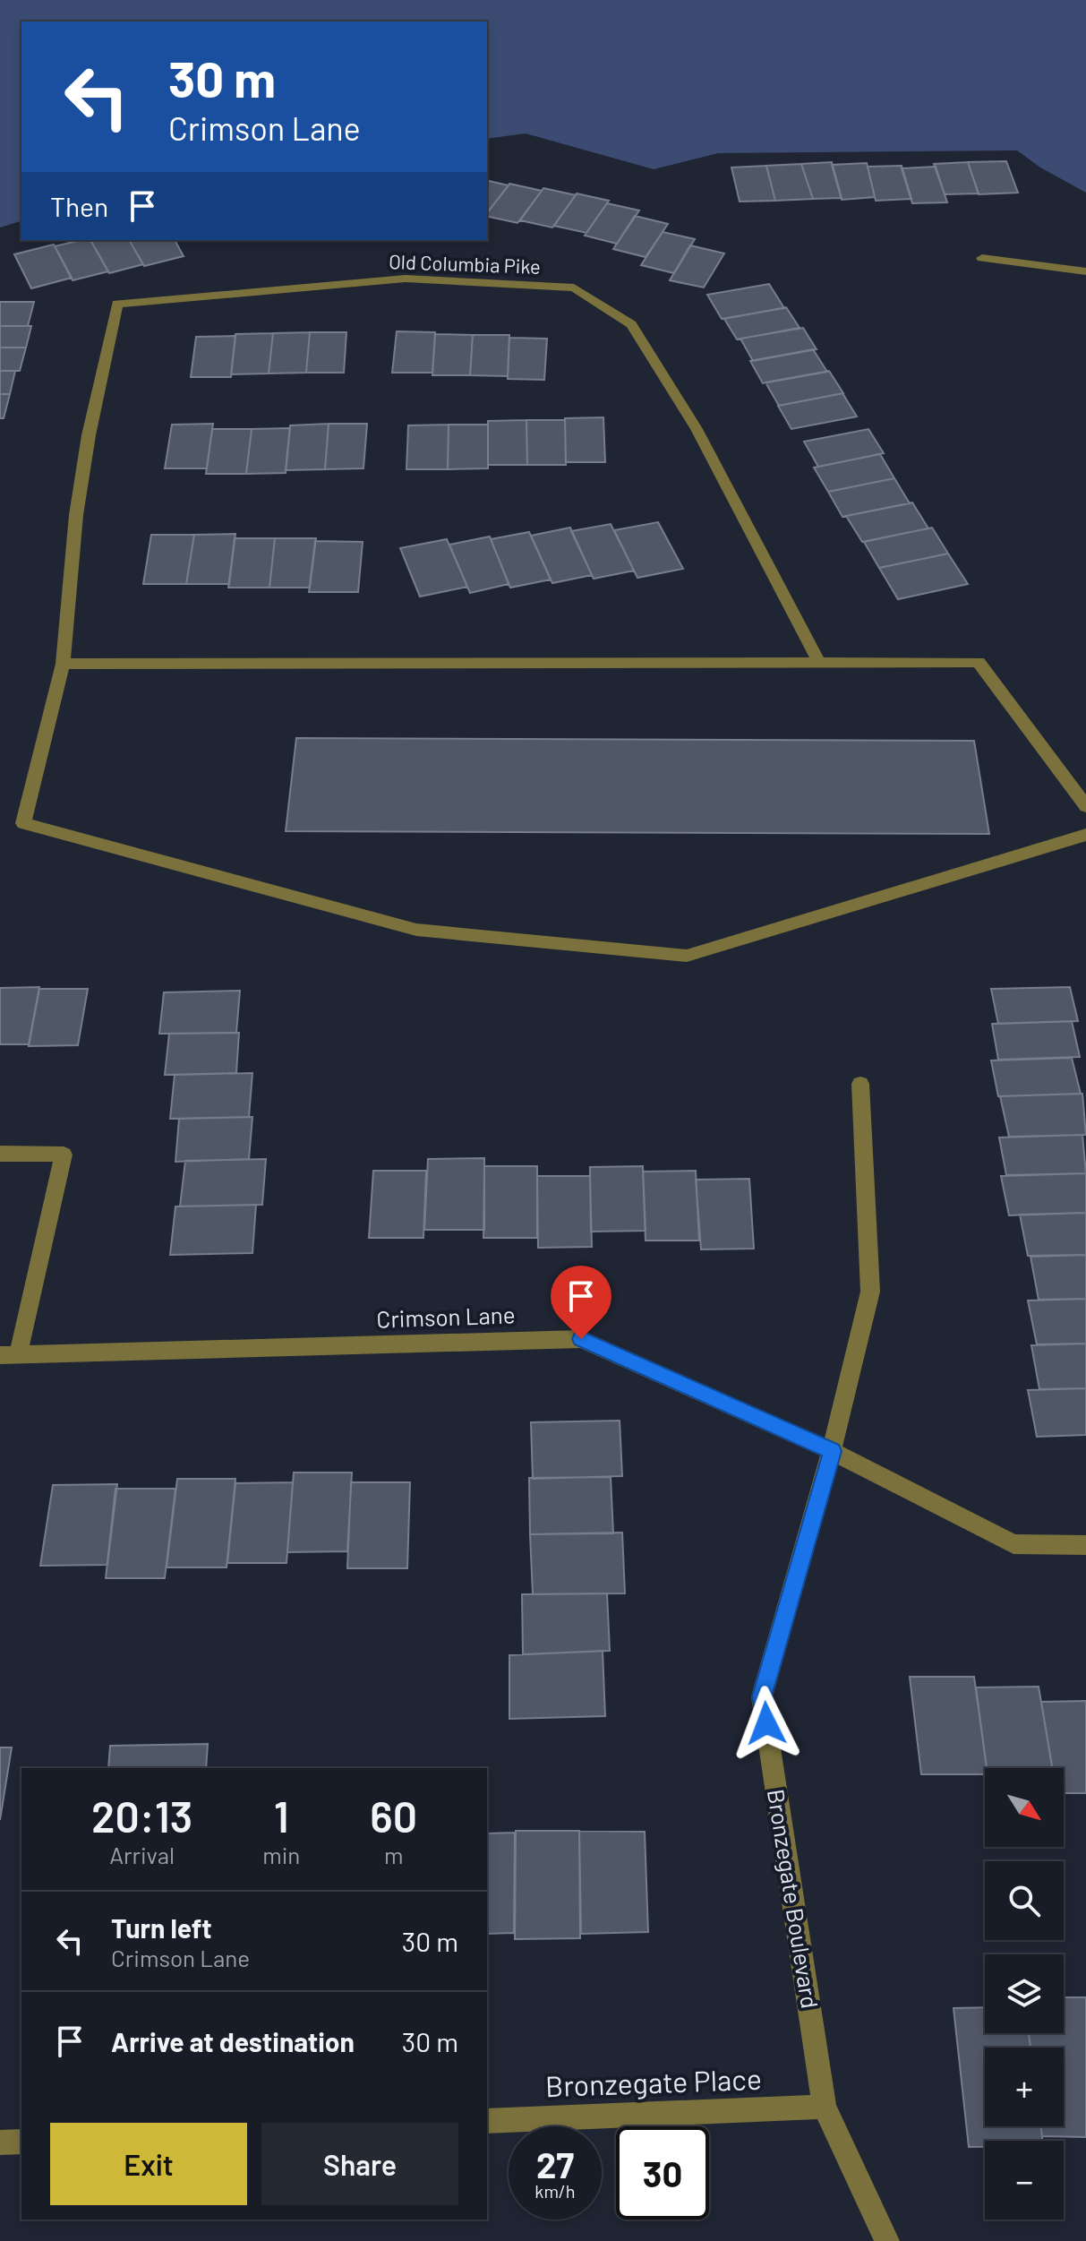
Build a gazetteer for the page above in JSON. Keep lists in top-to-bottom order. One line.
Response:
{"streets":{"street":["Old Columbia Pike","Crimson Lane","Bronzegate Boulevard","Bronzegate Place"]},"crossings":[["Crimson Lane","Bronzegate Boulevard"],["Bronzegate Boulevard","Bronzegate Place"]],"north":"bottom right","page":{"turn":["30 m","Crimson Lane"],"then":"Then","map_buttons":["+","−"],"eta":["20:13","Arrival","1","min","60","m"],"list":[{"name":"Turn left","note":"Crimson Lane","value":"30 m"},{"name":"Arrive at destination","value":"30 m"}],"buttons":["Exit","Share"],"speed":"27 km/h","limit":"30"}}
